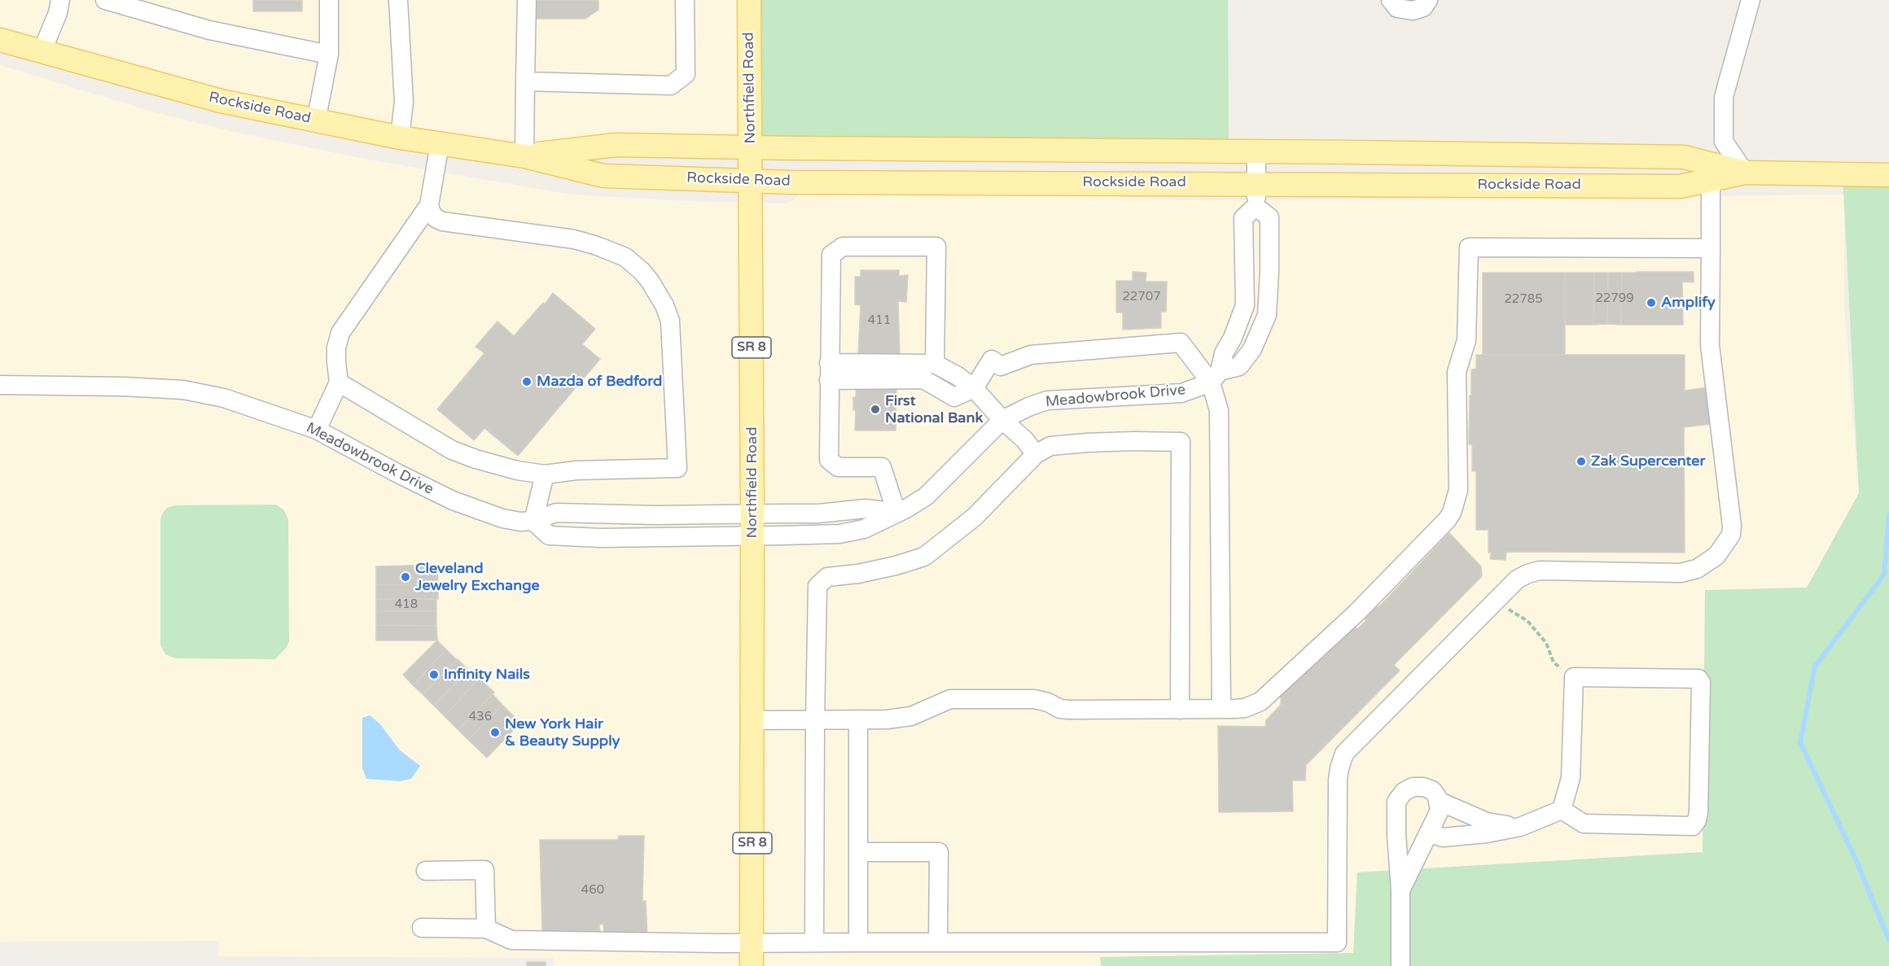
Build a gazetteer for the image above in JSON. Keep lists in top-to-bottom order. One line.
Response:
{"streets":{"main road":["Northfield Road","Rockside Road","SR 8"],"street":["Meadowbrook Drive"]},"crossings":[["Northfield Road","Rockside Road"],["Northfield Road","Meadowbrook Drive"]],"places":["Amplify","Mazda of Bedford","First National Bank","Zak Supercenter","Cleveland Jewelry Exchange","Infinity Nails","New York Hair & Beauty Supply"],"house_numbers":["22707","22799","22785","411","418","436","460"]}
